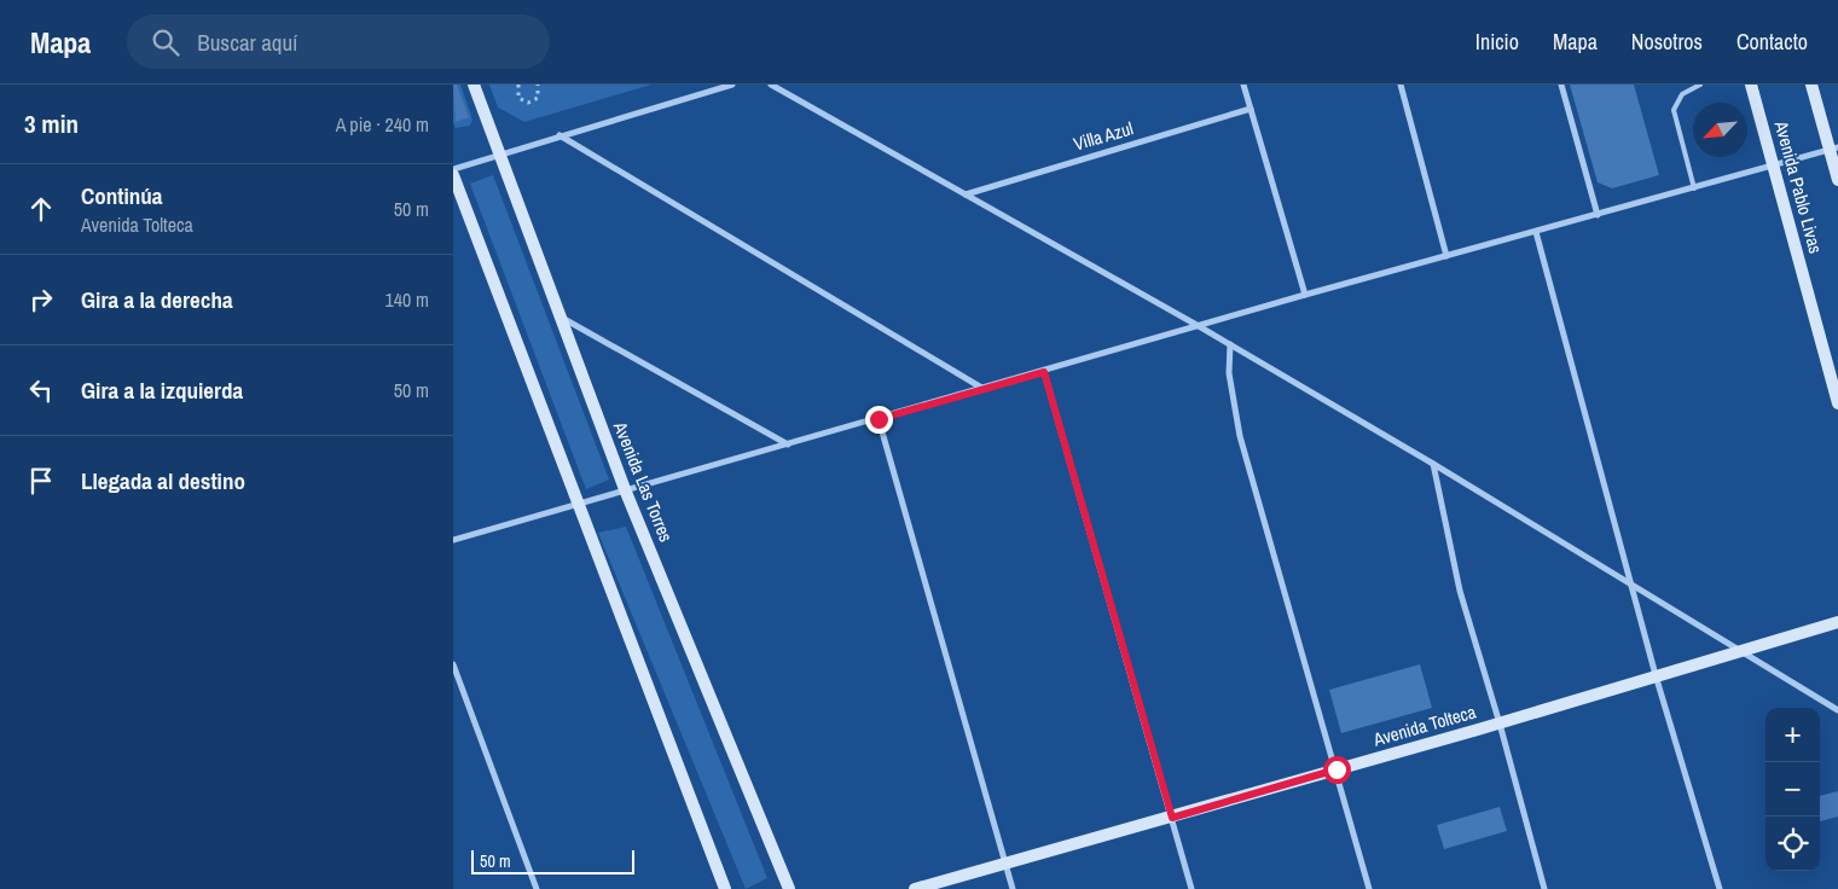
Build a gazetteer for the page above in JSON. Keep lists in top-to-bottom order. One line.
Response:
{"streets":{"street":["Villa Azul","Avenida Pablo Livas","Avenida Las Torres","Avenida Tolteca"]},"scale_bar":"50 m","north":"bottom left","page":{"header":"Mapa","search":"Buscar aquí","nav":["Inicio","Mapa","Nosotros","Contacto"],"heading":["3 min","A pie · 240 m"],"list":[["Continúa","Avenida Tolteca","50 m"],["Gira a la derecha","140 m"],["Gira a la izquierda","50 m"],"Llegada al destino"],"map_buttons":["+","−"],"scale":"50 m"}}
